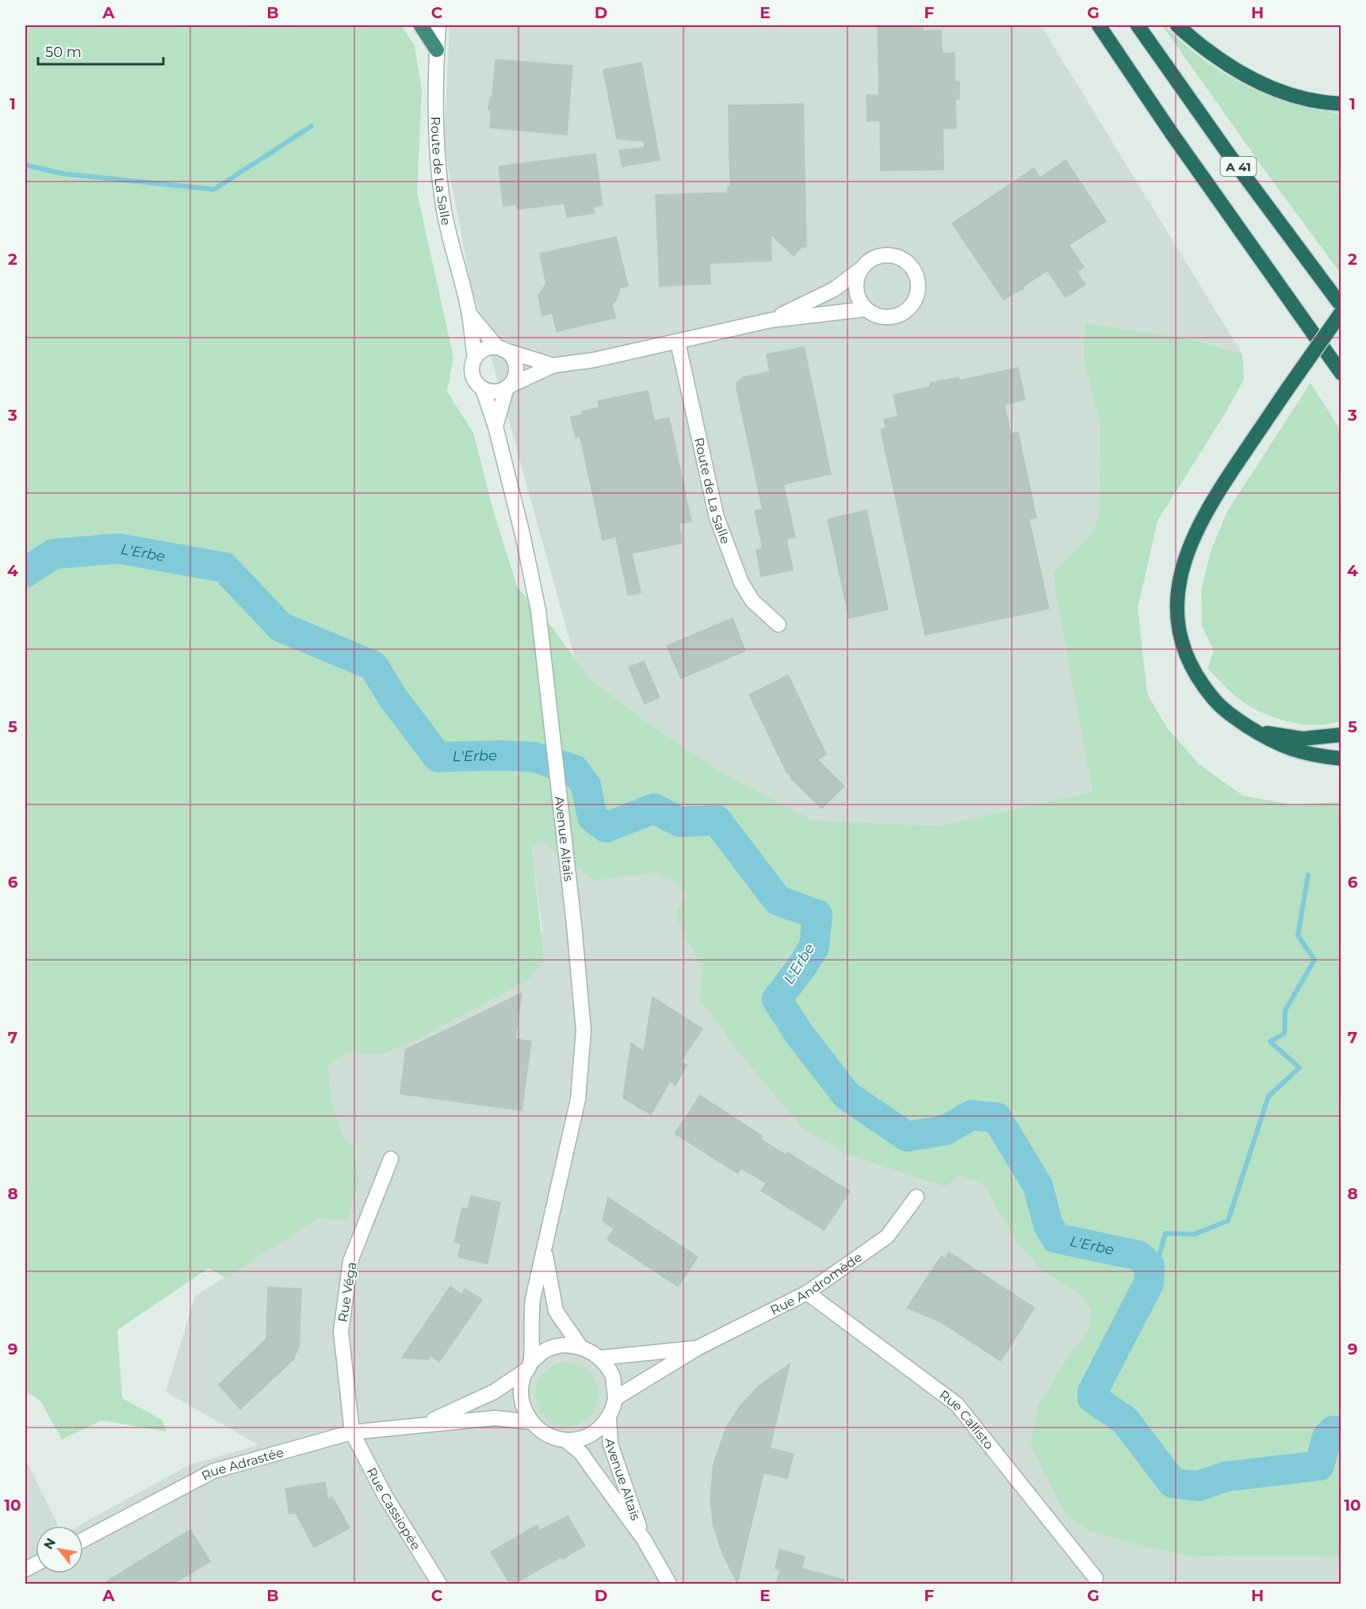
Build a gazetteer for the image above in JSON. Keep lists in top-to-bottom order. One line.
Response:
{"streets":{"highway":["A 41"],"street":["Route de La Salle","Avenue Altaïs","Rue Andromède","Rue Véga","Rue Callisto","Rue Adrastée","Rue Cassiopée"]},"crossings":[["Route de La Salle","Avenue Altaïs"],["Avenue Altaïs","Rue Andromède"],["Avenue Altaïs","Rue Adrastée"],["Rue Andromède","Rue Callisto"],["Rue Andromède","Rue Adrastée"],["Rue Véga","Rue Adrastée"],["Rue Véga","Rue Cassiopée"],["Rue Adrastée","Rue Cassiopée"]],"water":["L'Erbe"],"scale_bar":"50 m","north":"top left","grid":{"columns":["A","B","C","D","E","F","G","H"],"rows":["1","2","3","4","5","6","7","8","9","10"]}}
